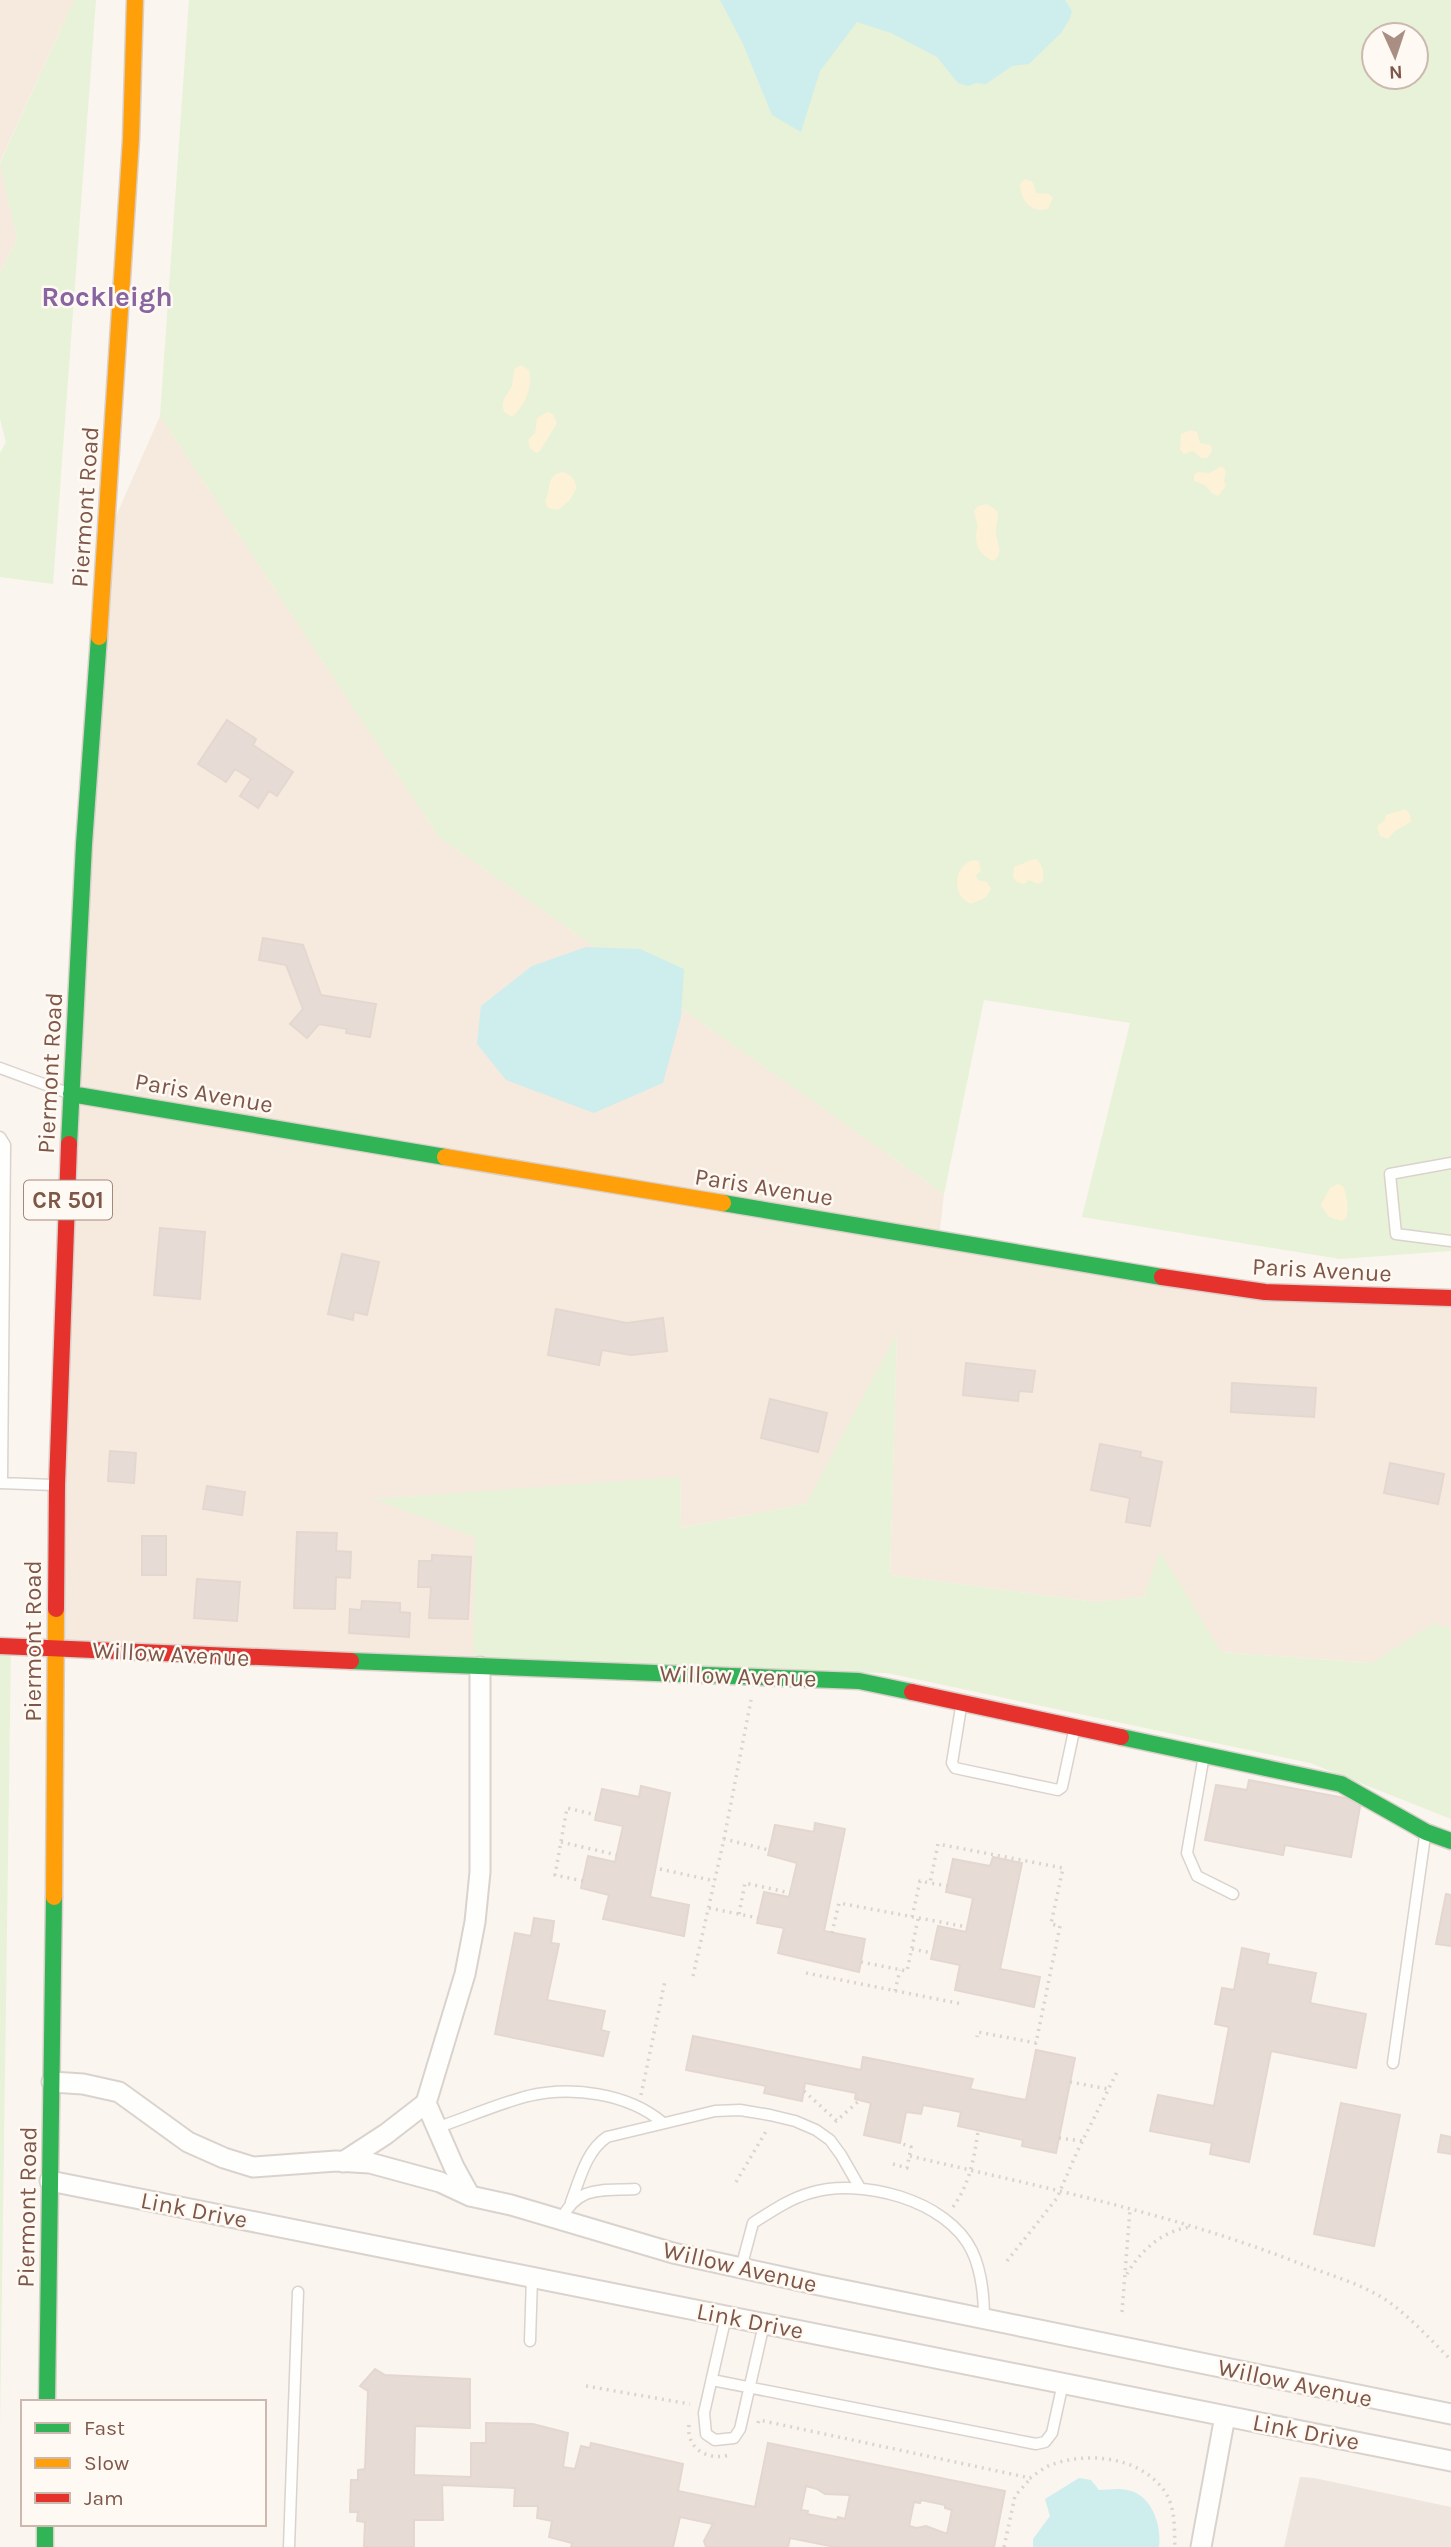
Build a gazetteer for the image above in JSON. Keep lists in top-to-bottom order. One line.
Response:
{"streets":{"street":["Piermont Road","Paris Avenue","CR 501","Willow Avenue","Link Drive"]},"crossings":[["Piermont Road","Paris Avenue"],["Piermont Road","Willow Avenue"],["Piermont Road","Link Drive"]],"districts":["Rockleigh"],"legend":["Fast","Slow","Jam"],"north":"bottom"}
